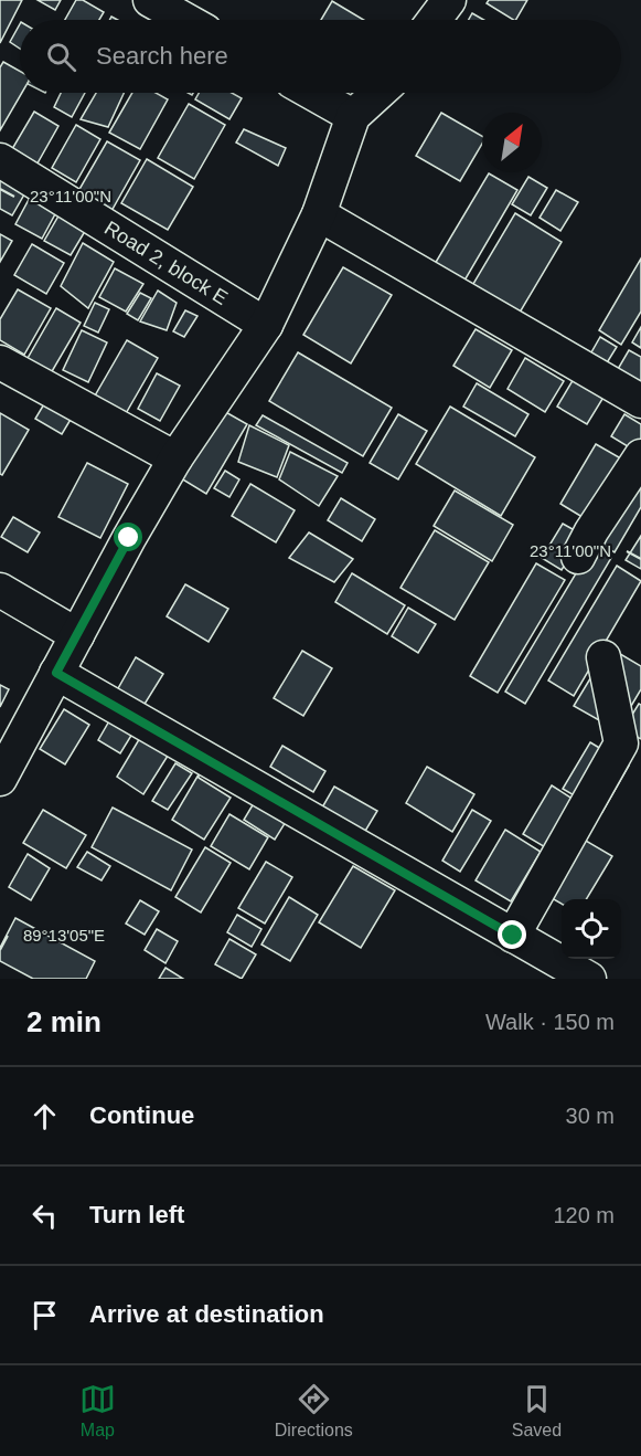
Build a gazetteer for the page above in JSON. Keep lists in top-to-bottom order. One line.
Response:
{"streets":{"street":["Road 2, block E"]},"north":"top right","page":{"search":"Search here","heading":["2 min","Walk · 150 m"],"list":[["Continue","30 m"],["Turn left","120 m"],"Arrive at destination"],"nav":["Map","Directions","Saved"]},"coordinates":["23°11'00\"N","89°13'05\"E"]}
